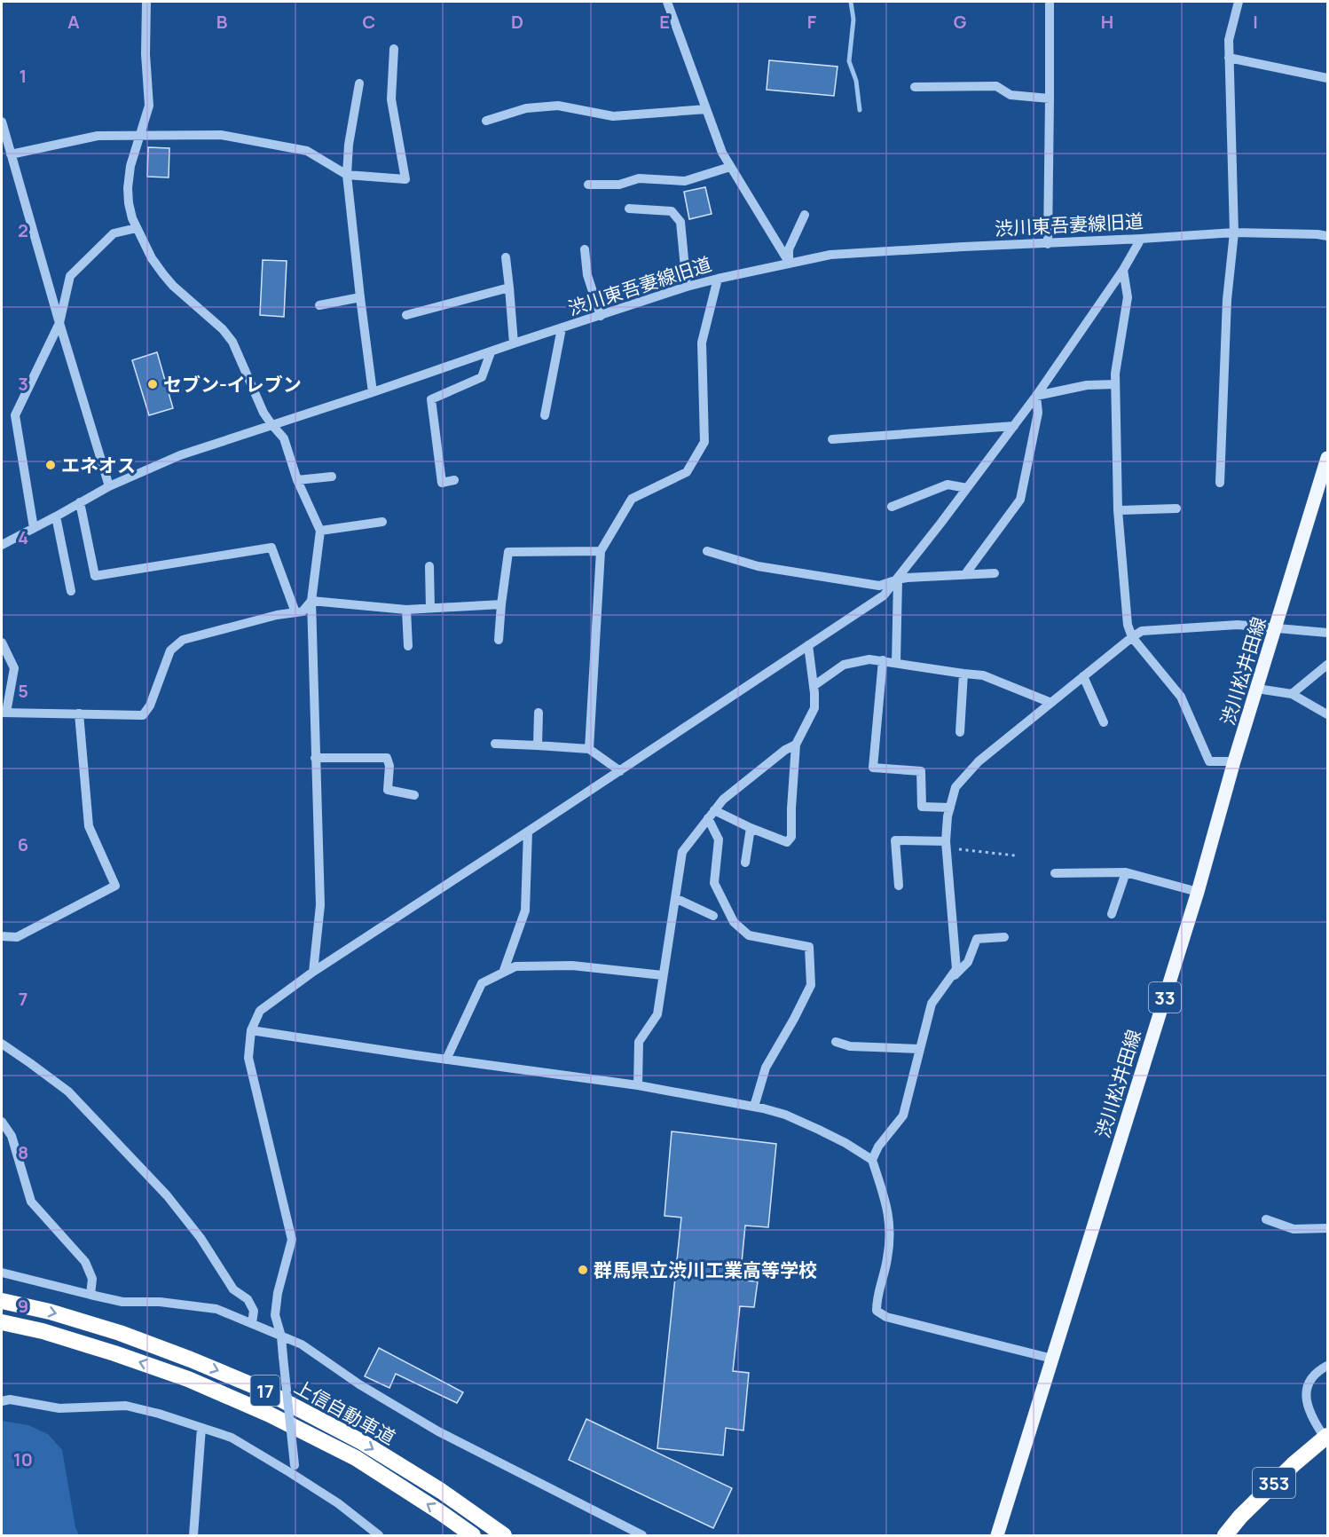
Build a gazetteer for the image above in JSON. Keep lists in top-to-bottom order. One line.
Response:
{"streets":{"highway":["17","上信自動車道","353"],"main road":["渋川松井田線","33"],"street":["渋川東吾妻線旧道"]},"places":["セブン-イレブン","エネオス","群馬県立渋川工業高等学校"],"grid":{"columns":["A","B","C","D","E","F","G","H","I"],"rows":["1","2","3","4","5","6","7","8","9","10"]}}
